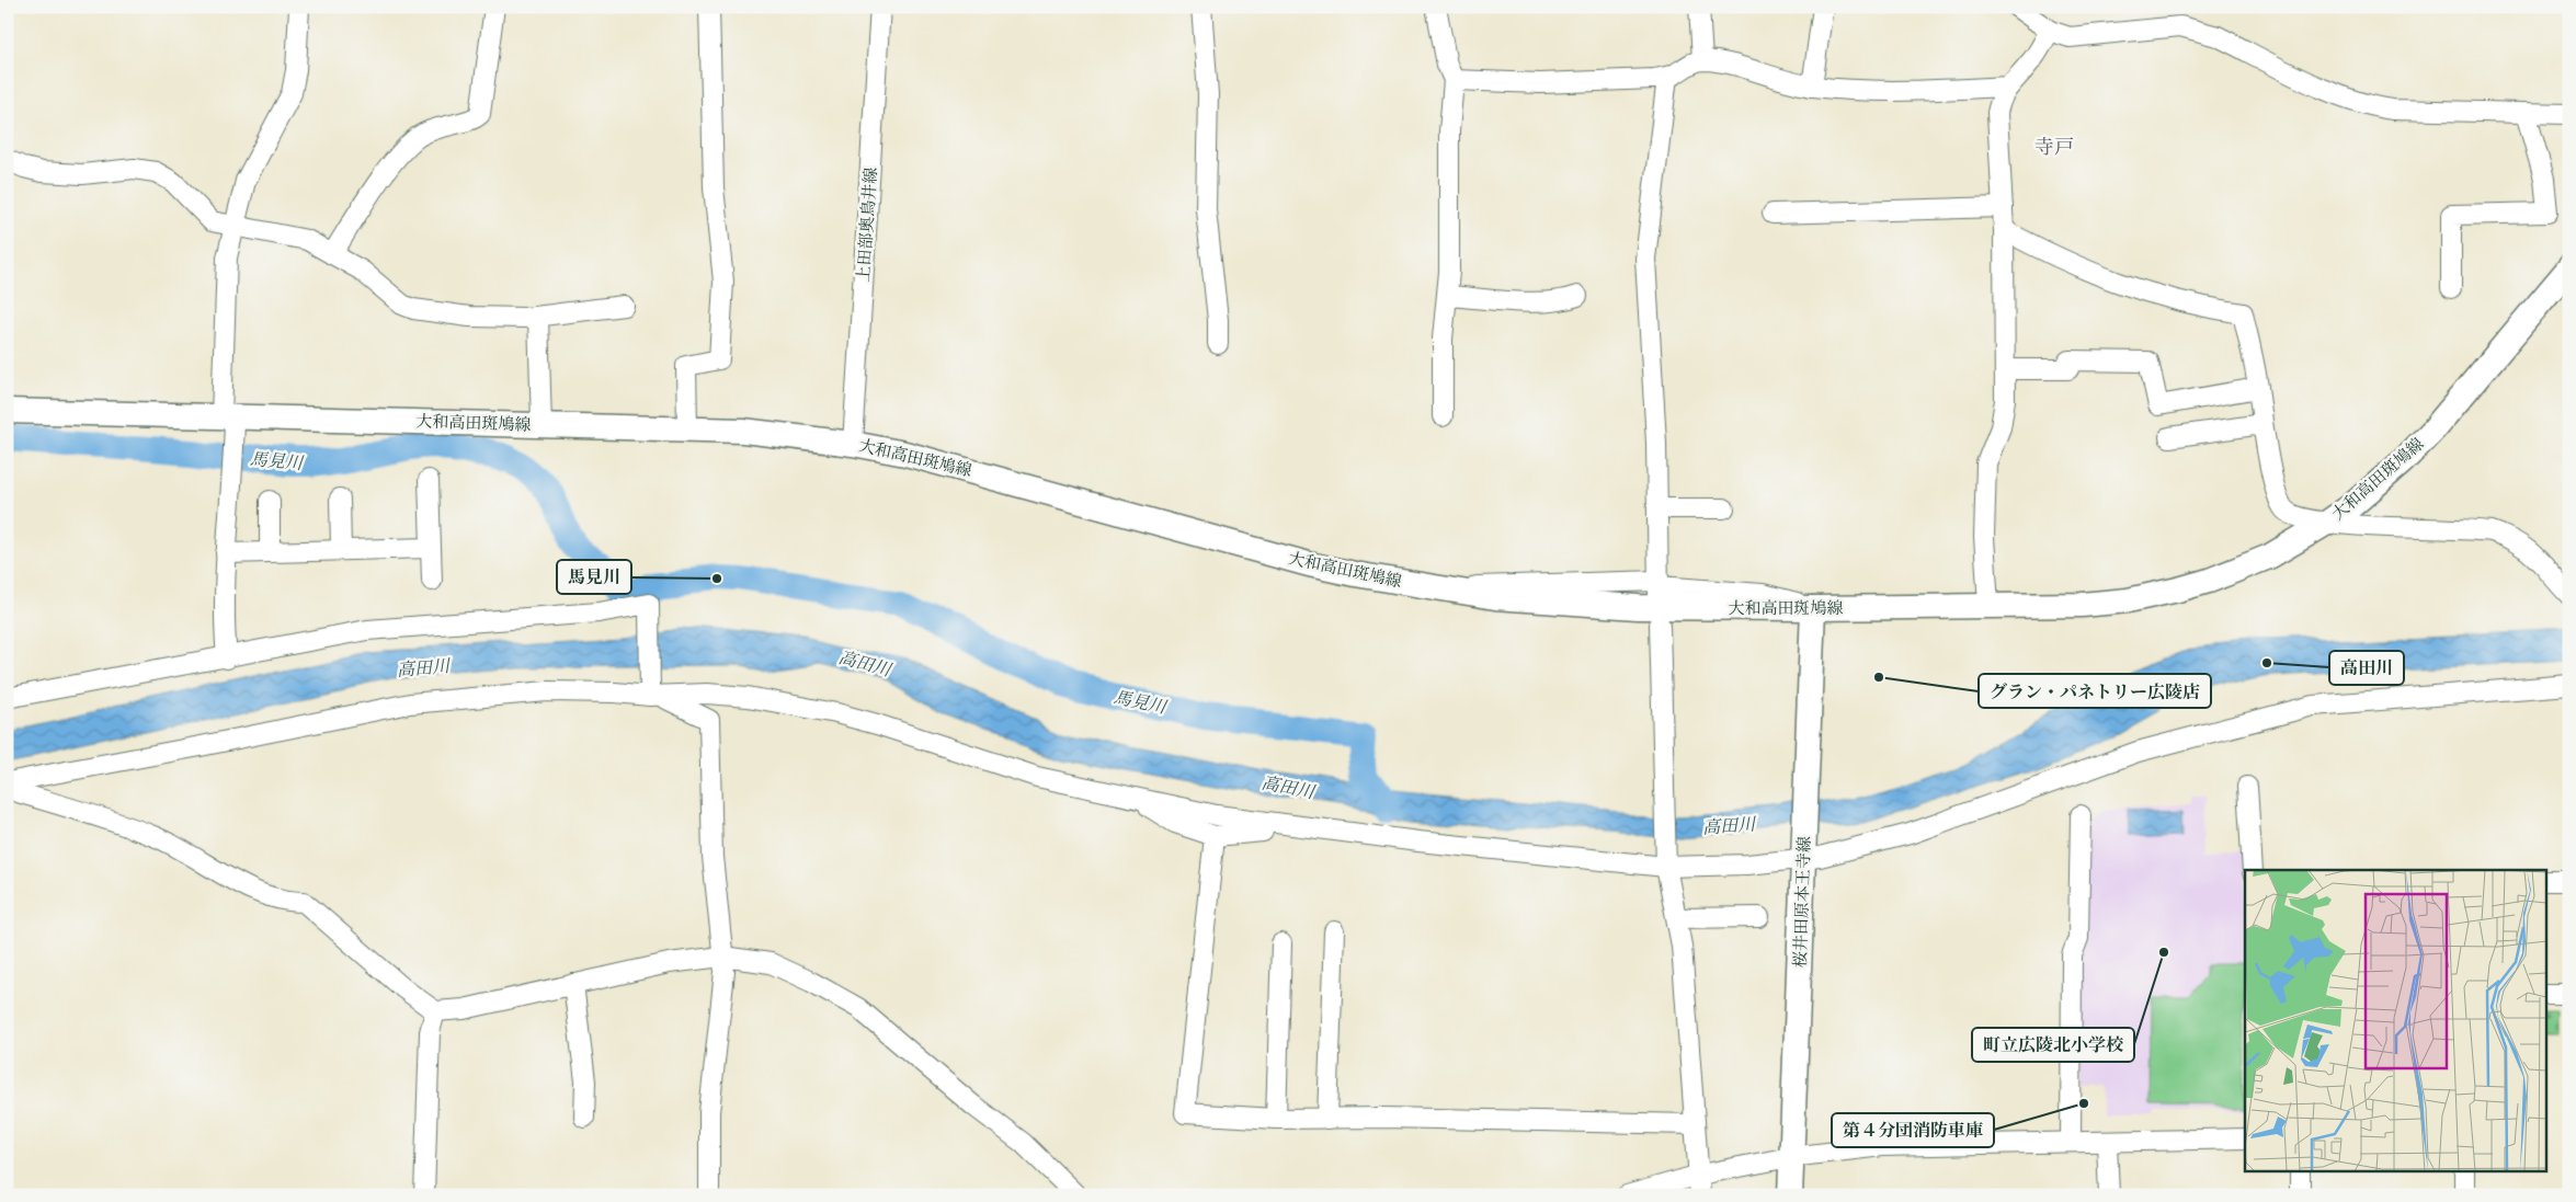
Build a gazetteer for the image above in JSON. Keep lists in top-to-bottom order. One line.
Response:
{"streets":{"main road":["大和高田斑鳩線","桜井田原本王寺線"],"street":["上田部奥鳥井線"]},"crossings":[["上田部奥鳥井線","大和高田斑鳩線"],["大和高田斑鳩線","桜井田原本王寺線"]],"districts":["寺戸"],"water":["馬見川","高田川"],"places":["馬見川","高田川","グラン・パネトリー広陵店","町立広陵北小学校","第４分団消防車庫"]}
